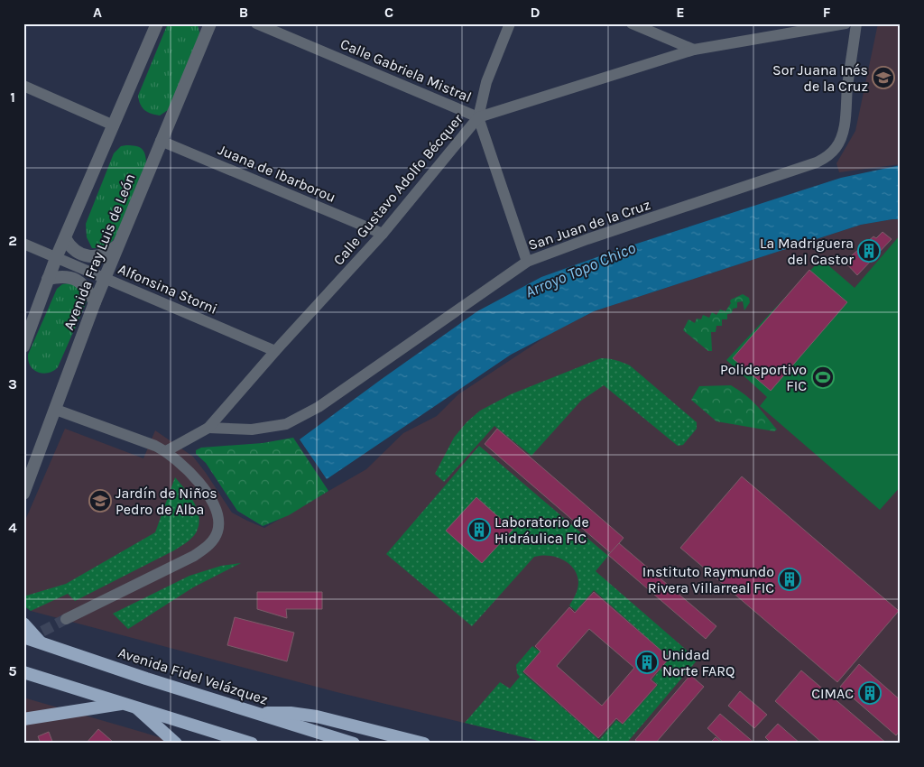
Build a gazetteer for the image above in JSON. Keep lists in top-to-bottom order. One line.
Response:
{"streets":{"highway":["Avenida Fidel Velázquez"],"street":["Calle Gabriela Mistral","Juana de Ibarborou","Calle Gustavo Adolfo Bécquer","San Juan de la Cruz","Avenida Fray Luis de León","Alfonsina Storni"]},"crossings":[["Calle Gabriela Mistral","Calle Gustavo Adolfo Bécquer"],["Calle Gabriela Mistral","San Juan de la Cruz"],["Juana de Ibarborou","Calle Gustavo Adolfo Bécquer"],["Juana de Ibarborou","Avenida Fray Luis de León"],["Calle Gustavo Adolfo Bécquer","San Juan de la Cruz"],["Calle Gustavo Adolfo Bécquer","Alfonsina Storni"],["Avenida Fray Luis de León","Alfonsina Storni"]],"water":["Arroyo Topo Chico"],"places":{"school or university":["Sor Juana Inés de la Cruz","Jardín de Niños Pedro de Alba"],"building":["La Madriguera del Castor","Laboratorio de Hidráulica FIC","Instituto Raymundo Rivera Villarreal FIC","Unidad Norte FARQ","CIMAC"],"sports":["Polideportivo FIC"]},"grid":{"columns":["A","B","C","D","E","F"],"rows":["1","2","3","4","5"]}}
